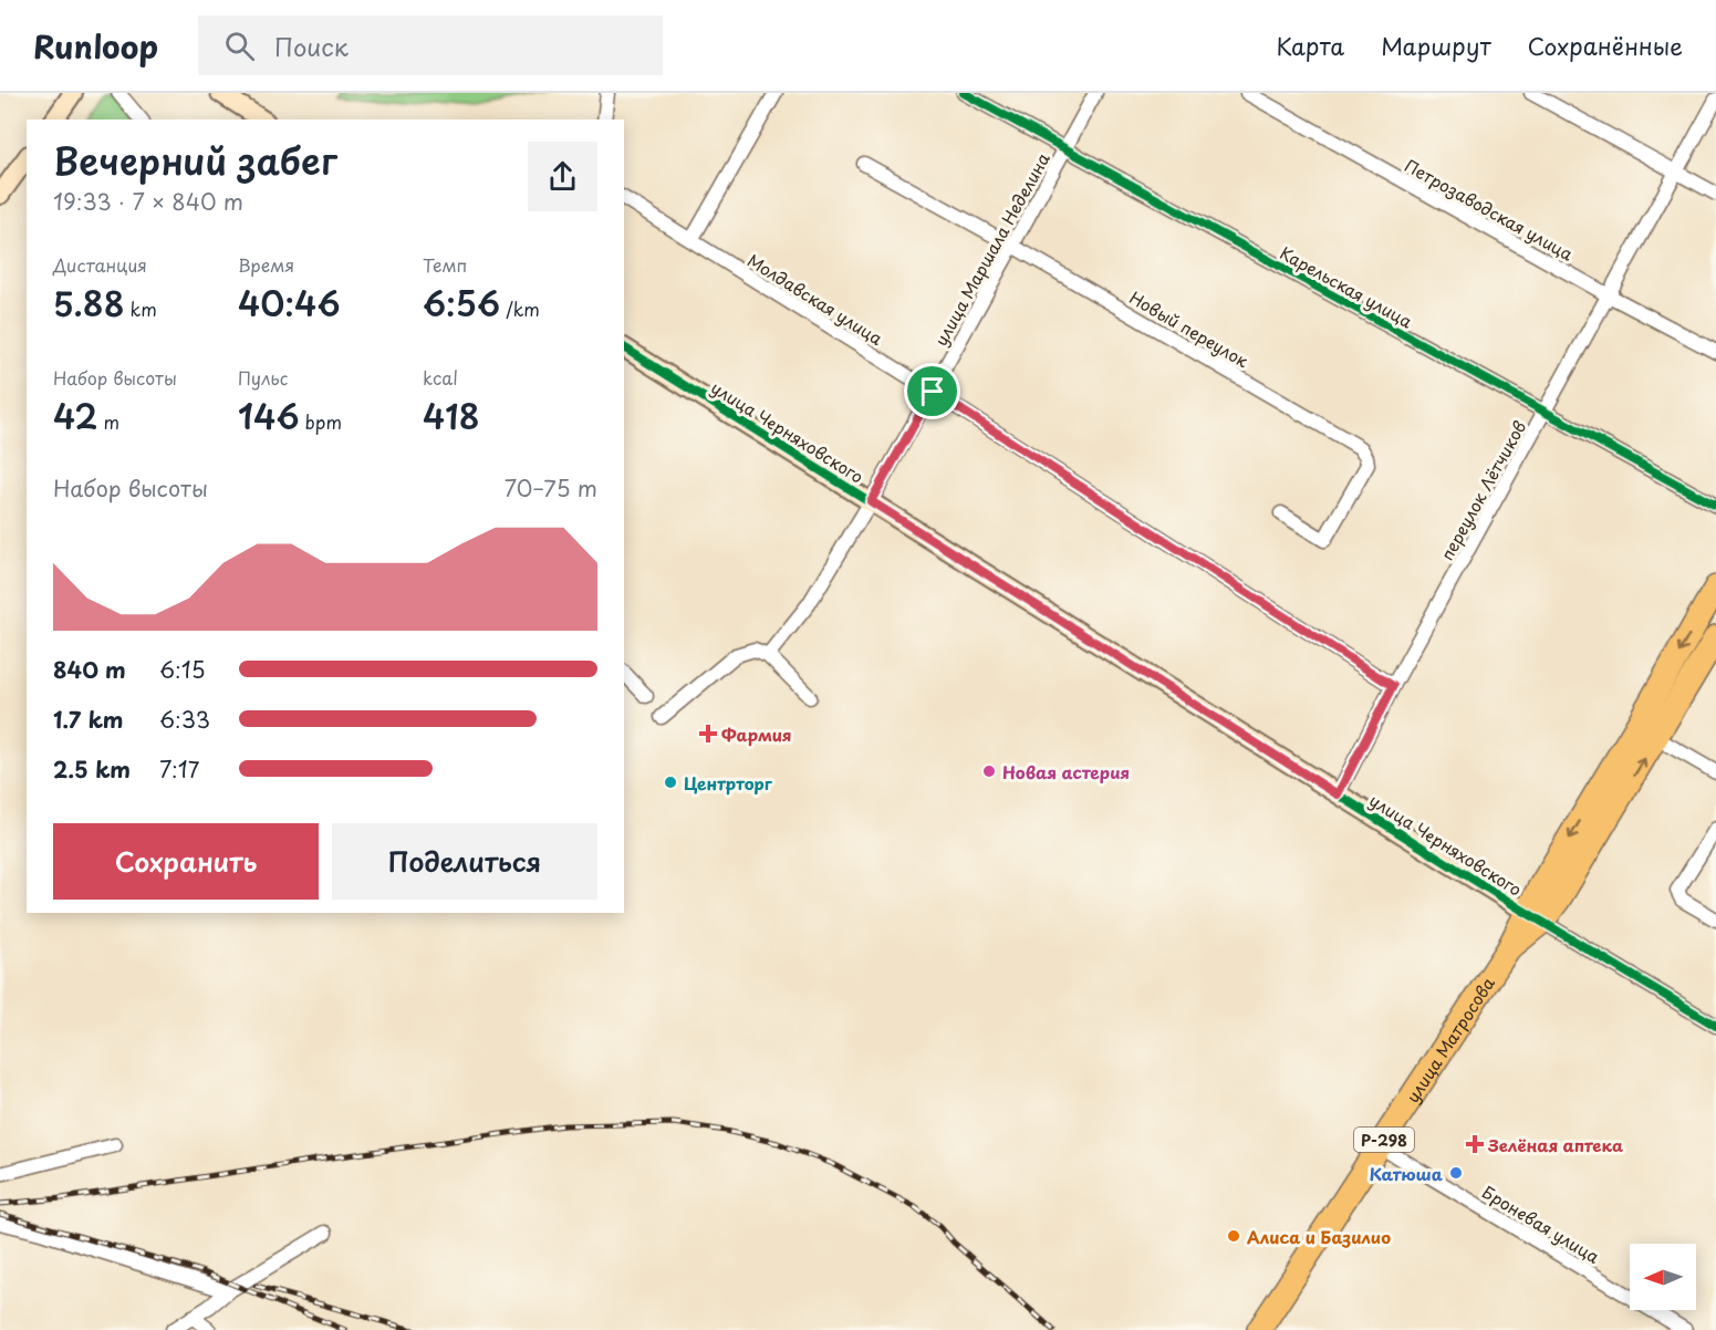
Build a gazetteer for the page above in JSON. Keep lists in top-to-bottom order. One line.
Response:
{"streets":{"highway":["улица Матросова","Р-298"],"street":["Петрозаводская улица","улица Маршала Неделина","Карельская улица","Молдавская улица","Новый переулок","улица Черняховского","переулок Лётчиков","Броневая улица"]},"crossings":[["Петрозаводская улица","переулок Лётчиков"],["улица Маршала Неделина","Карельская улица"],["улица Маршала Неделина","Молдавская улица"],["улица Маршала Неделина","Новый переулок"],["улица Маршала Неделина","улица Черняховского"],["Карельская улица","переулок Лётчиков"],["Молдавская улица","переулок Лётчиков"],["улица Черняховского","переулок Лётчиков"],["улица Черняховского","улица Матросова"],["улица Матросова","Броневая улица"]],"places":{"health":["Фармия","Зелёная аптека"],"other":["Новая астерия","Центрторг","Катюша","Алиса и Базилио"]},"north":"left","page":{"header":"Runloop","search":"Поиск","nav":["Карта","Маршрут","Сохранённые"],"heading":["Вечерний забег","19:33 · 7 × 840 m"],"stats":[["Дистанция","5.88 km"],["Время","40:46"],["Темп","6:56 /km"],["Набор высоты","42 m"],["Пульс","146 bpm"],["kcal","418"]],"chart":["Набор высоты","70–75 m"],"list":[{"name":"840 m","note":"6:15"},{"name":"1.7 km","note":"6:33"},{"name":"2.5 km","note":"7:17"}],"buttons":["Сохранить","Поделиться"]}}
